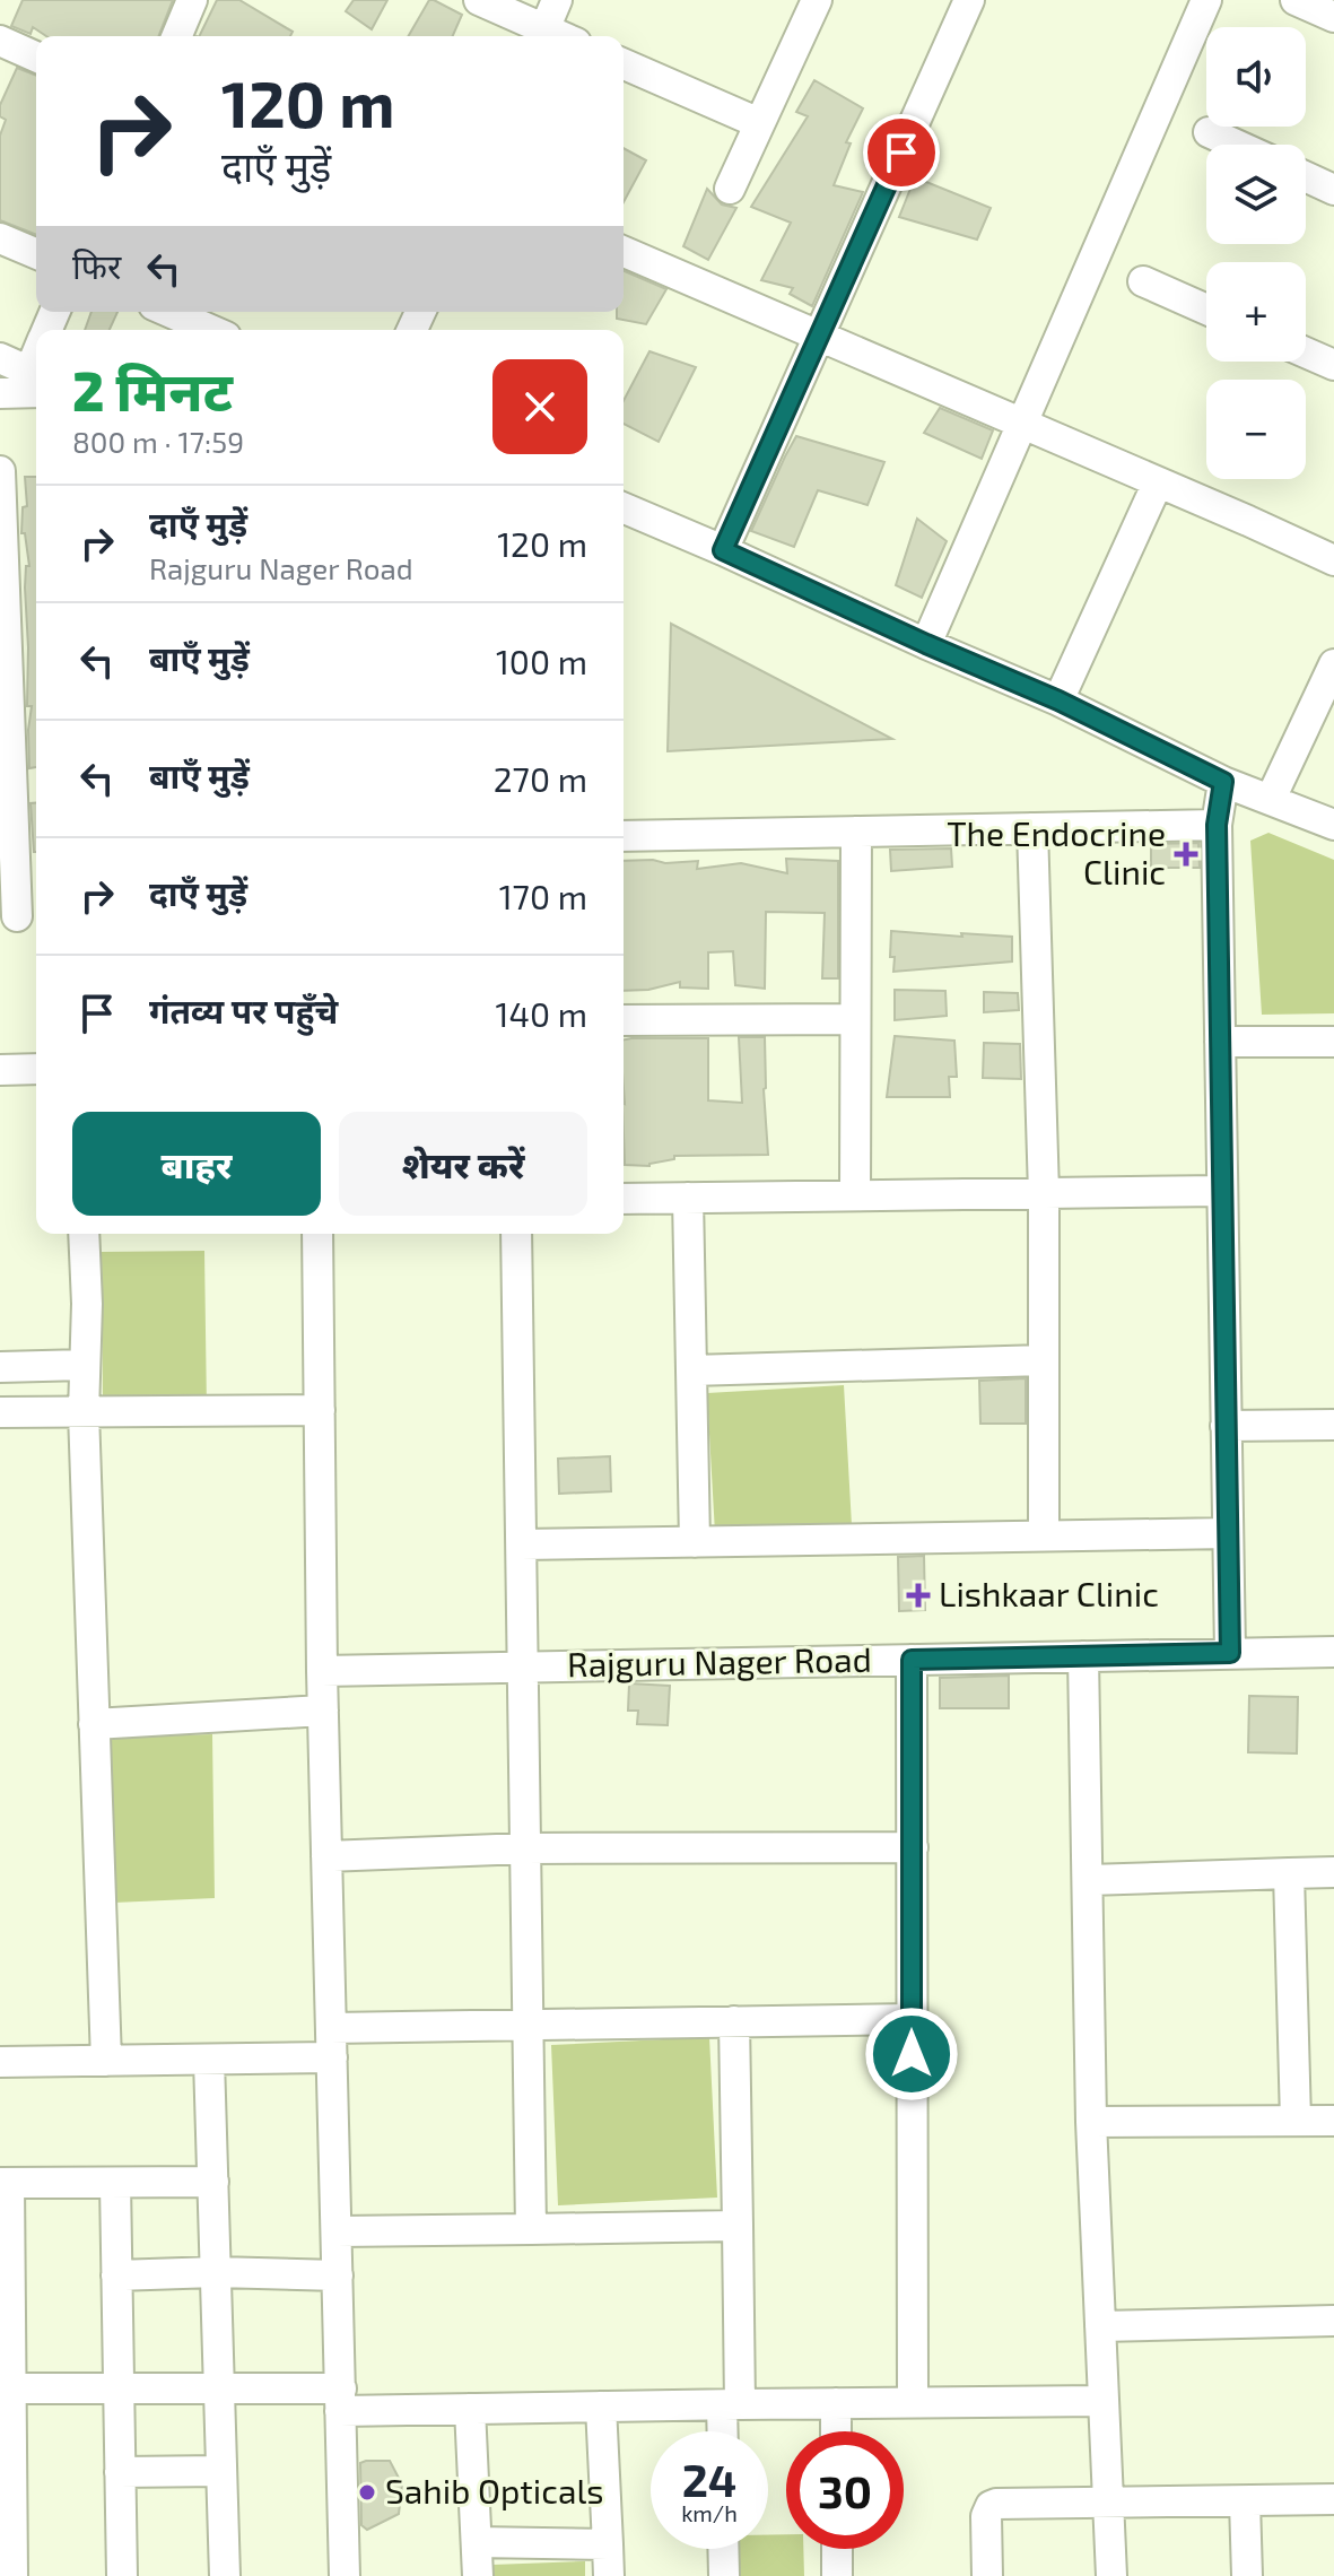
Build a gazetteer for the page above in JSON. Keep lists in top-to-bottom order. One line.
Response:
{"streets":{"street":["Rajguru Nager Road"]},"places":{"health":["The Endocrine Clinic","Lishkaar Clinic"],"other":["Sahib Opticals"]},"page":{"map_buttons":["+","−"],"turn":["120 m","दाएँ मुड़ें"],"then":"फिर","heading":["2 मिनट","800 m · 17:59"],"list":[{"name":"दाएँ मुड़ें","note":"Rajguru Nager Road","value":"120 m"},{"name":"बाएँ मुड़ें","value":"100 m"},{"name":"बाएँ मुड़ें","value":"270 m"},{"name":"दाएँ मुड़ें","value":"170 m"},{"name":"गंतव्य पर पहुँचे","value":"140 m"}],"buttons":["बाहर","शेयर करें"],"speed":"24 km/h","limit":"30"}}
